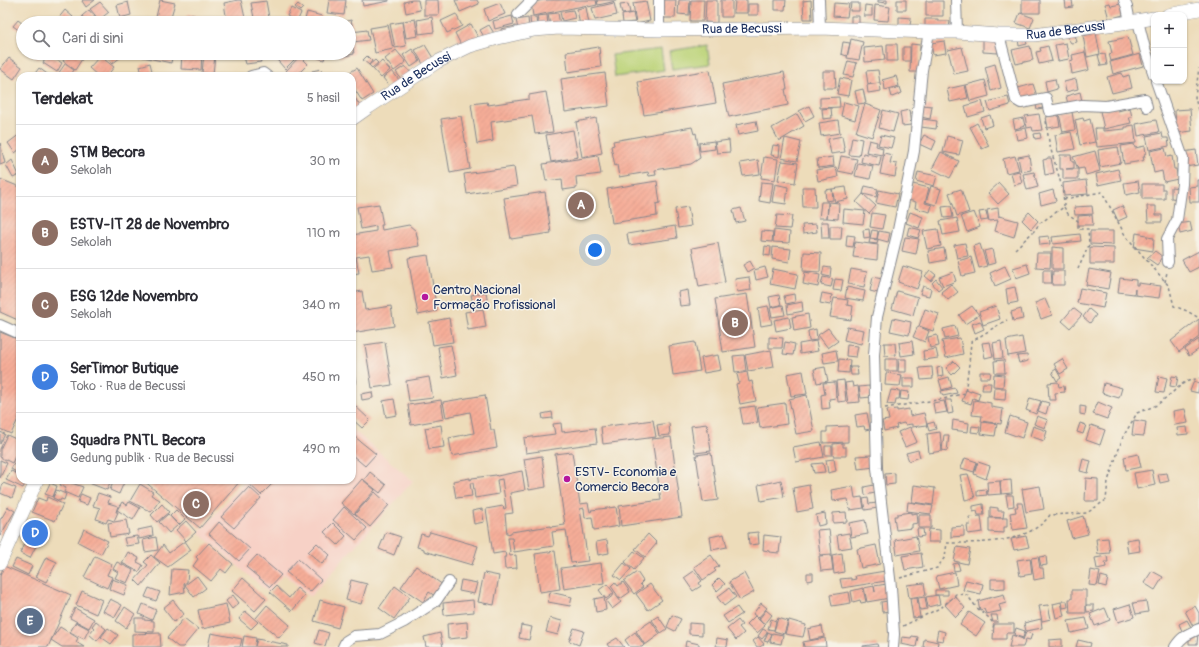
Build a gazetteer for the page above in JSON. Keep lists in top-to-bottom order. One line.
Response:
{"streets":{"street":["Rua de Becussi"]},"places":["Centro Nacional Formação Profissional","ESTV- Economia e Comercio Becora"],"page":{"map_buttons":["+","−"],"search":"Cari di sini","heading":["Terdekat","5 hasil"],"list":[{"mark":"A","name":"STM Becora","note":"Sekolah","value":"30 m"},{"mark":"B","name":"ESTV-IT 28 de Novembro","note":"Sekolah","value":"110 m"},{"mark":"C","name":"ESG 12de Novembro","note":"Sekolah","value":"340 m"},{"mark":"D","name":"SerTimor Butique","note":"Toko · Rua de Becussi","value":"450 m"},{"mark":"E","name":"Squadra PNTL Becora","note":"Gedung publik · Rua de Becussi","value":"490 m"}],"pins":["A","B","C","D","E"]}}
